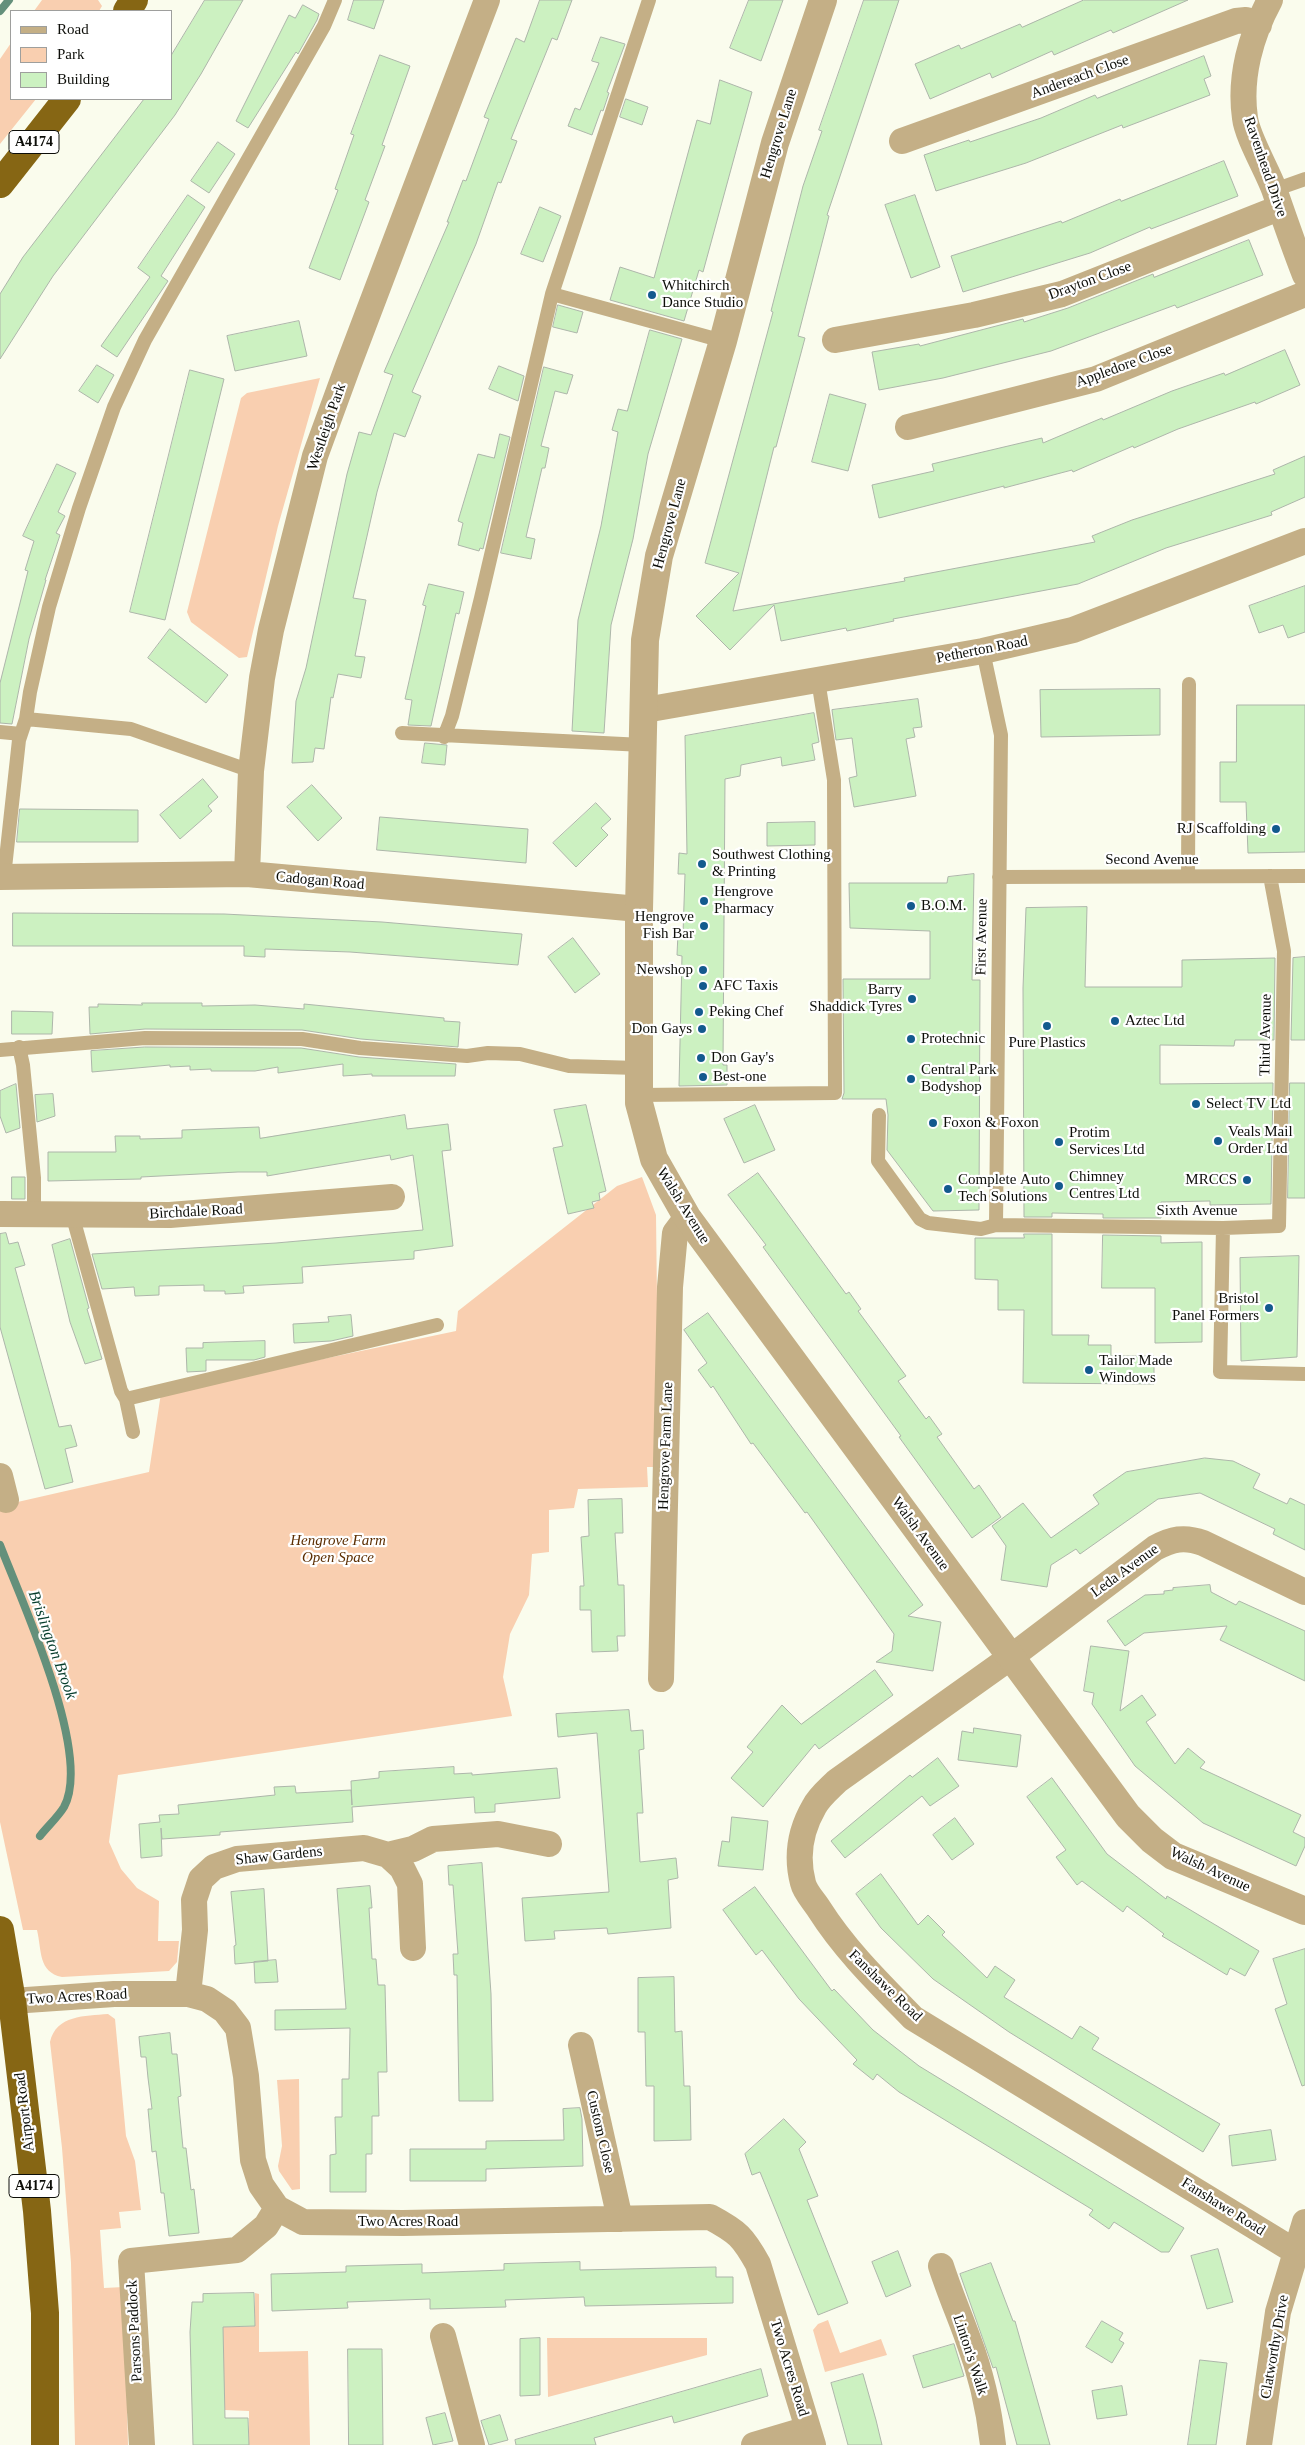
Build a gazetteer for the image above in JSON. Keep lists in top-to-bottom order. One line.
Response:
{"streets":{"highway":["A4174","Airport Road"],"street":["Andereach Close","Hengrove Lane","Ravenhead Drive","Drayton Close","Appledore Close","Westleigh Park","Petherton Road","Cadogan Road","Walsh Avenue","Birchdale Road","Hengrove Farm Lane","Leda Avenue","Shaw Gardens","Fanshawe Road","Two Acres Road","Custom Close","Parsons Paddock","Clatworthy Drive","Linton's Walk"],"lane":["Second Avenue","First Avenue","Third Avenue","Sixth Avenue"]},"crossings":[["Andereach Close","Ravenhead Drive"],["Hengrove Lane","Petherton Road"],["Hengrove Lane","Cadogan Road"],["Hengrove Lane","Walsh Avenue"],["Ravenhead Drive","Drayton Close"],["Westleigh Park","Cadogan Road"],["Petherton Road","First Avenue"],["Second Avenue","First Avenue"],["Second Avenue","Third Avenue"],["First Avenue","Sixth Avenue"],["Third Avenue","Sixth Avenue"],["Walsh Avenue","Hengrove Farm Lane"],["Walsh Avenue","Leda Avenue"],["Walsh Avenue","Fanshawe Road"],["Leda Avenue","Fanshawe Road"],["Shaw Gardens","Two Acres Road"],["Fanshawe Road","Clatworthy Drive"],["Two Acres Road","Airport Road"],["Two Acres Road","Custom Close"],["Two Acres Road","Parsons Paddock"]],"water":["Brislington Brook"],"parks":["Hengrove Farm Open Space"],"places":["Whitchirch Dance Studio","RJ Scaffolding","Southwest Clothing & Printing","Hengrove Pharmacy","B.O.M.","Hengrove Fish Bar","Newshop","AFC Taxis","Barry Shaddick Tyres","Peking Chef","Aztec Ltd","Pure Plastics","Don Gays","Protechnic","Don Gay's","Best-one","Central Park Bodyshop","Select TV Ltd","Foxon & Foxon","Veals Mail Order Ltd","Protim Services Ltd","MRCCS","Chimney Centres Ltd","Complete Auto Tech Solutions","Bristol Panel Formers","Tailor Made Windows"],"legend":["Road","Park","Building"]}
